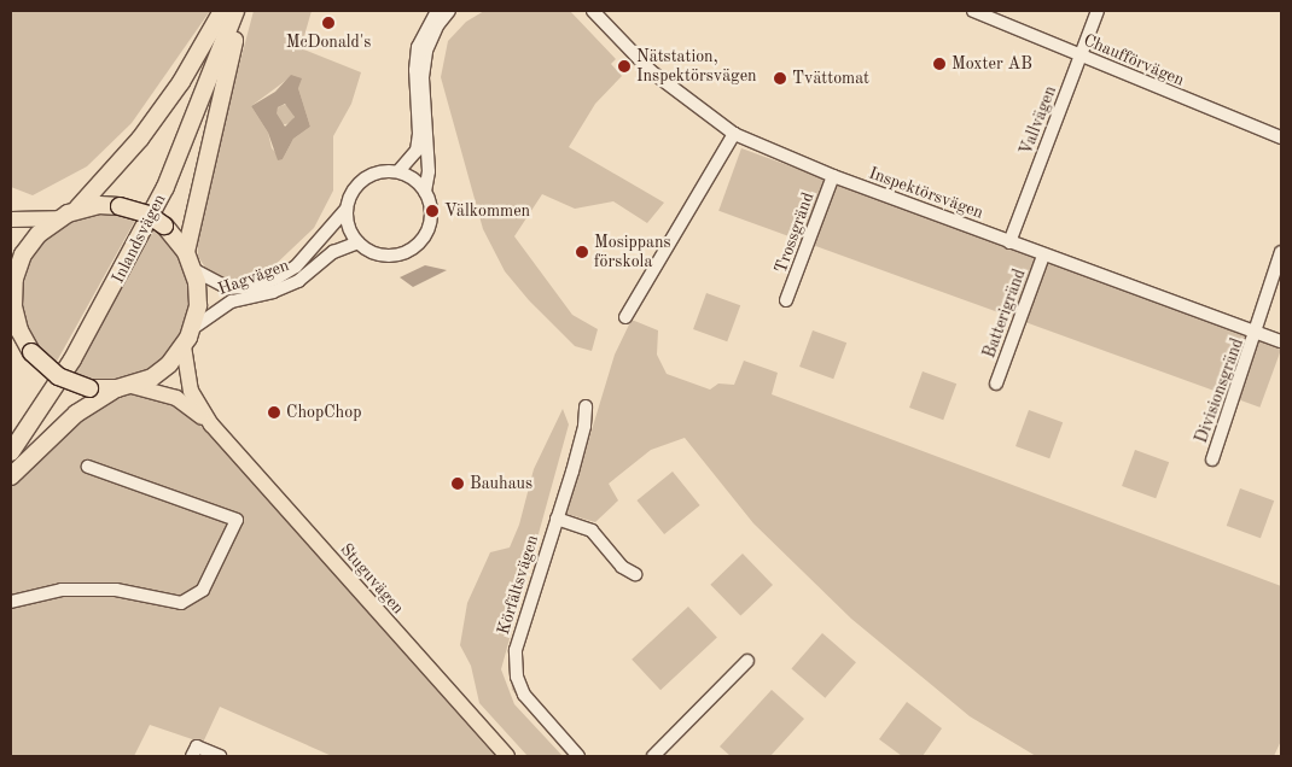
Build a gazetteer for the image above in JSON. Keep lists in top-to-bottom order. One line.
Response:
{"streets":{"highway":["Inlandsvägen"],"main road":["Stuguvägen"],"street":["Chaufförvägen","Vallvägen","Inspektörsvägen","Trossgränd","Hagvägen","Batterigränd","Divisionsgränd","Körfältsvägen"]},"crossings":[["Chaufförvägen","Vallvägen"],["Vallvägen","Inspektörsvägen"],["Inspektörsvägen","Trossgränd"],["Inspektörsvägen","Batterigränd"],["Inspektörsvägen","Divisionsgränd"],["Hagvägen","Stuguvägen"]],"places":["McDonald's","Moxter AB","Nätstation, Inspektörsvägen","Tvättomat","Välkommen","Mosippans förskola","ChopChop","Bauhaus"]}
